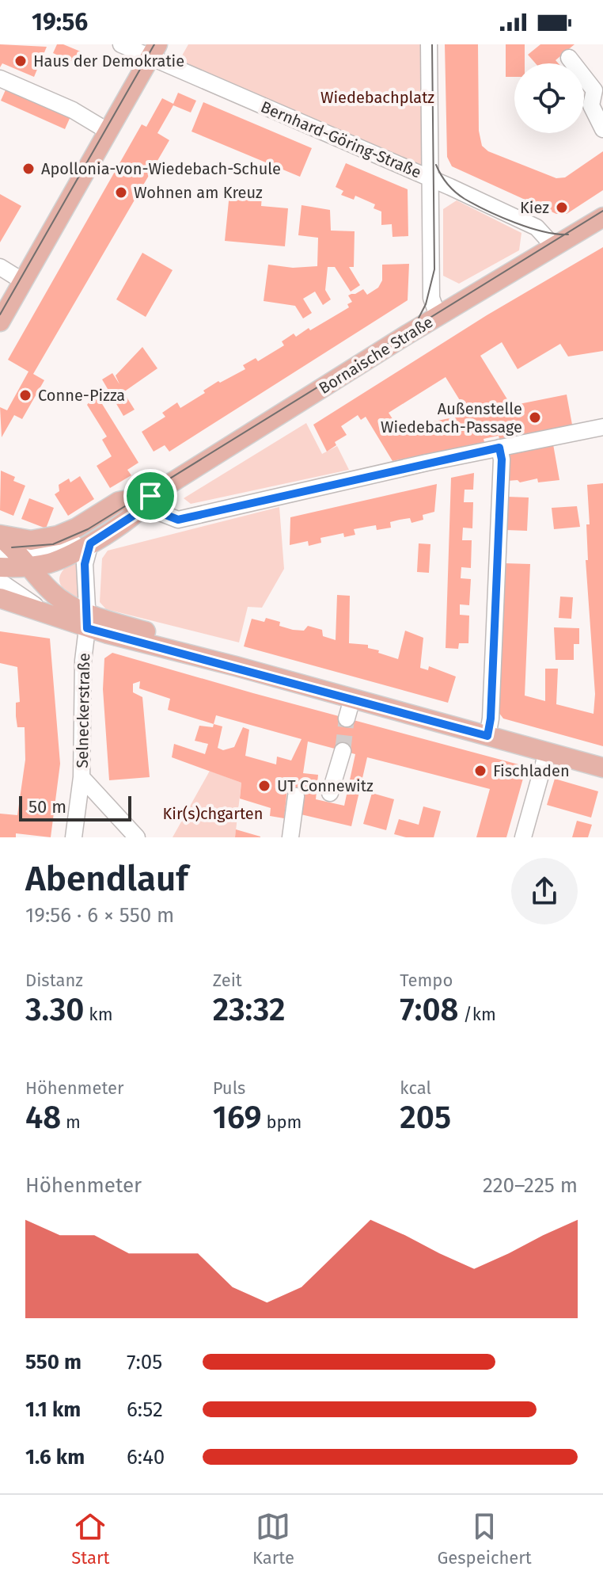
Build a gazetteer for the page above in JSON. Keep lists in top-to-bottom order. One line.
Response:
{"streets":{"main road":["Bornaische Straße"],"street":["Bernhard-Göring-Straße","Selneckerstraße"]},"crossings":[["Bernhard-Göring-Straße","Bornaische Straße"],["Bornaische Straße","Selneckerstraße"]],"parks":["Wiedebachplatz","Kir(s)chgarten"],"places":["Haus der Demokratie","Apollonia-von-Wiedebach-Schule","Wohnen am Kreuz","Kiez","Conne-Pizza","Außenstelle Wiedebach-Passage","Fischladen","UT Connewitz"],"scale_bar":"50 m","page":{"status":"19:56","scale":"50 m","heading":["Abendlauf","19:56 · 6 × 550 m"],"stats":[["Distanz","3.30 km"],["Zeit","23:32"],["Tempo","7:08 /km"],["Höhenmeter","48 m"],["Puls","169 bpm"],["kcal","205"]],"chart":["Höhenmeter","220–225 m"],"list":[{"name":"550 m","note":"7:05"},{"name":"1.1 km","note":"6:52"},{"name":"1.6 km","note":"6:40"}],"tabs":["Start","Karte","Gespeichert"]}}
